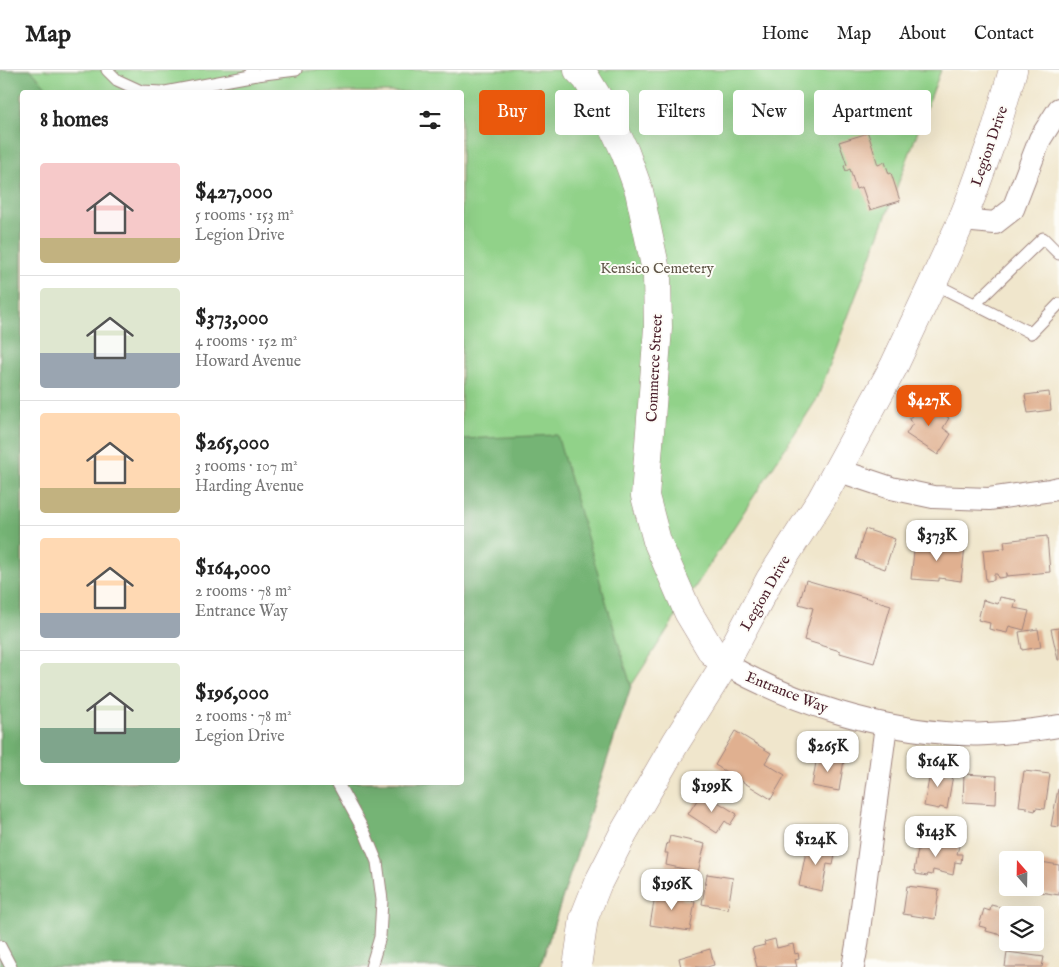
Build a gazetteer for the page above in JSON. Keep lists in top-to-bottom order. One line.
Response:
{"streets":{"street":["Legion Drive","Commerce Street","Entrance Way"]},"crossings":[["Legion Drive","Commerce Street"],["Legion Drive","Entrance Way"],["Commerce Street","Entrance Way"]],"parks":["Kensico Cemetery"],"north":"top","page":{"header":"Map","nav":["Home","Map","About","Contact"],"chip":["Buy","Rent","Filters","New","Apartment"],"heading":"8 homes","list":[{"name":"$427,000","note":"5 rooms · 153 m² · Legion Drive"},{"name":"$373,000","note":"4 rooms · 152 m² · Howard Avenue"},{"name":"$265,000","note":"3 rooms · 107 m² · Harding Avenue"},{"name":"$164,000","note":"2 rooms · 78 m² · Entrance Way"},{"name":"$196,000","note":"2 rooms · 78 m² · Legion Drive"}],"price":["$427K","$373K","$265K","$164K","$199K","$143K","$124K","$196K"]}}
